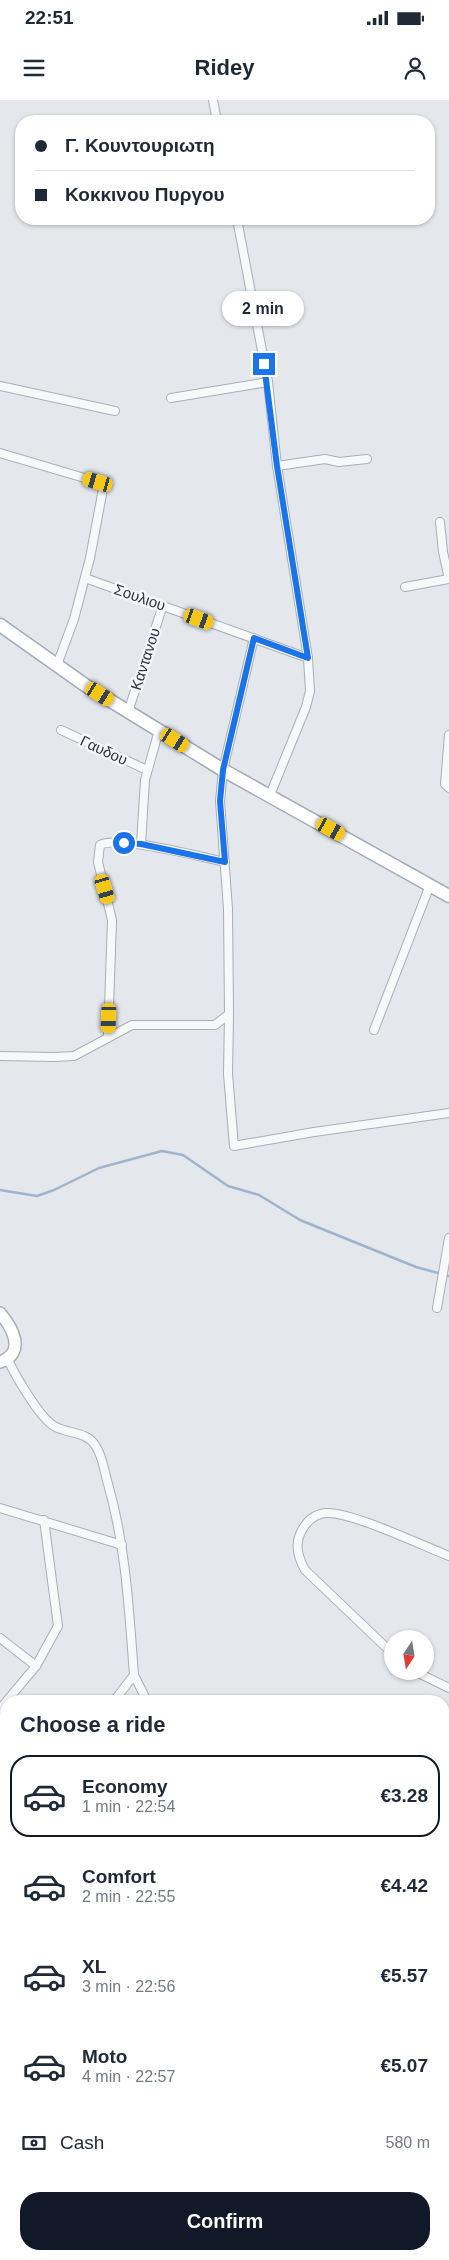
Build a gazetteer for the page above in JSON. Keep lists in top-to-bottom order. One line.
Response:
{"streets":{"street":["Σουλιου","Καντανου","Γαυδου"]},"crossings":[["Σουλιου","Καντανου"]],"north":"bottom","page":{"status":"22:51","header":"Ridey","banner":["Γ. Κουντουριωτη","Κοκκινου Πυργου"],"bubble":"2 min","heading":"Choose a ride","list":[{"name":"Economy","note":"1 min · 22:54","value":"€3.28"},{"name":"Comfort","note":"2 min · 22:55","value":"€4.42"},{"name":"XL","note":"3 min · 22:56","value":"€5.57"},{"name":"Moto","note":"4 min · 22:57","value":"€5.07"}],"pay":["Cash","580 m"],"buttons":"Confirm"}}
